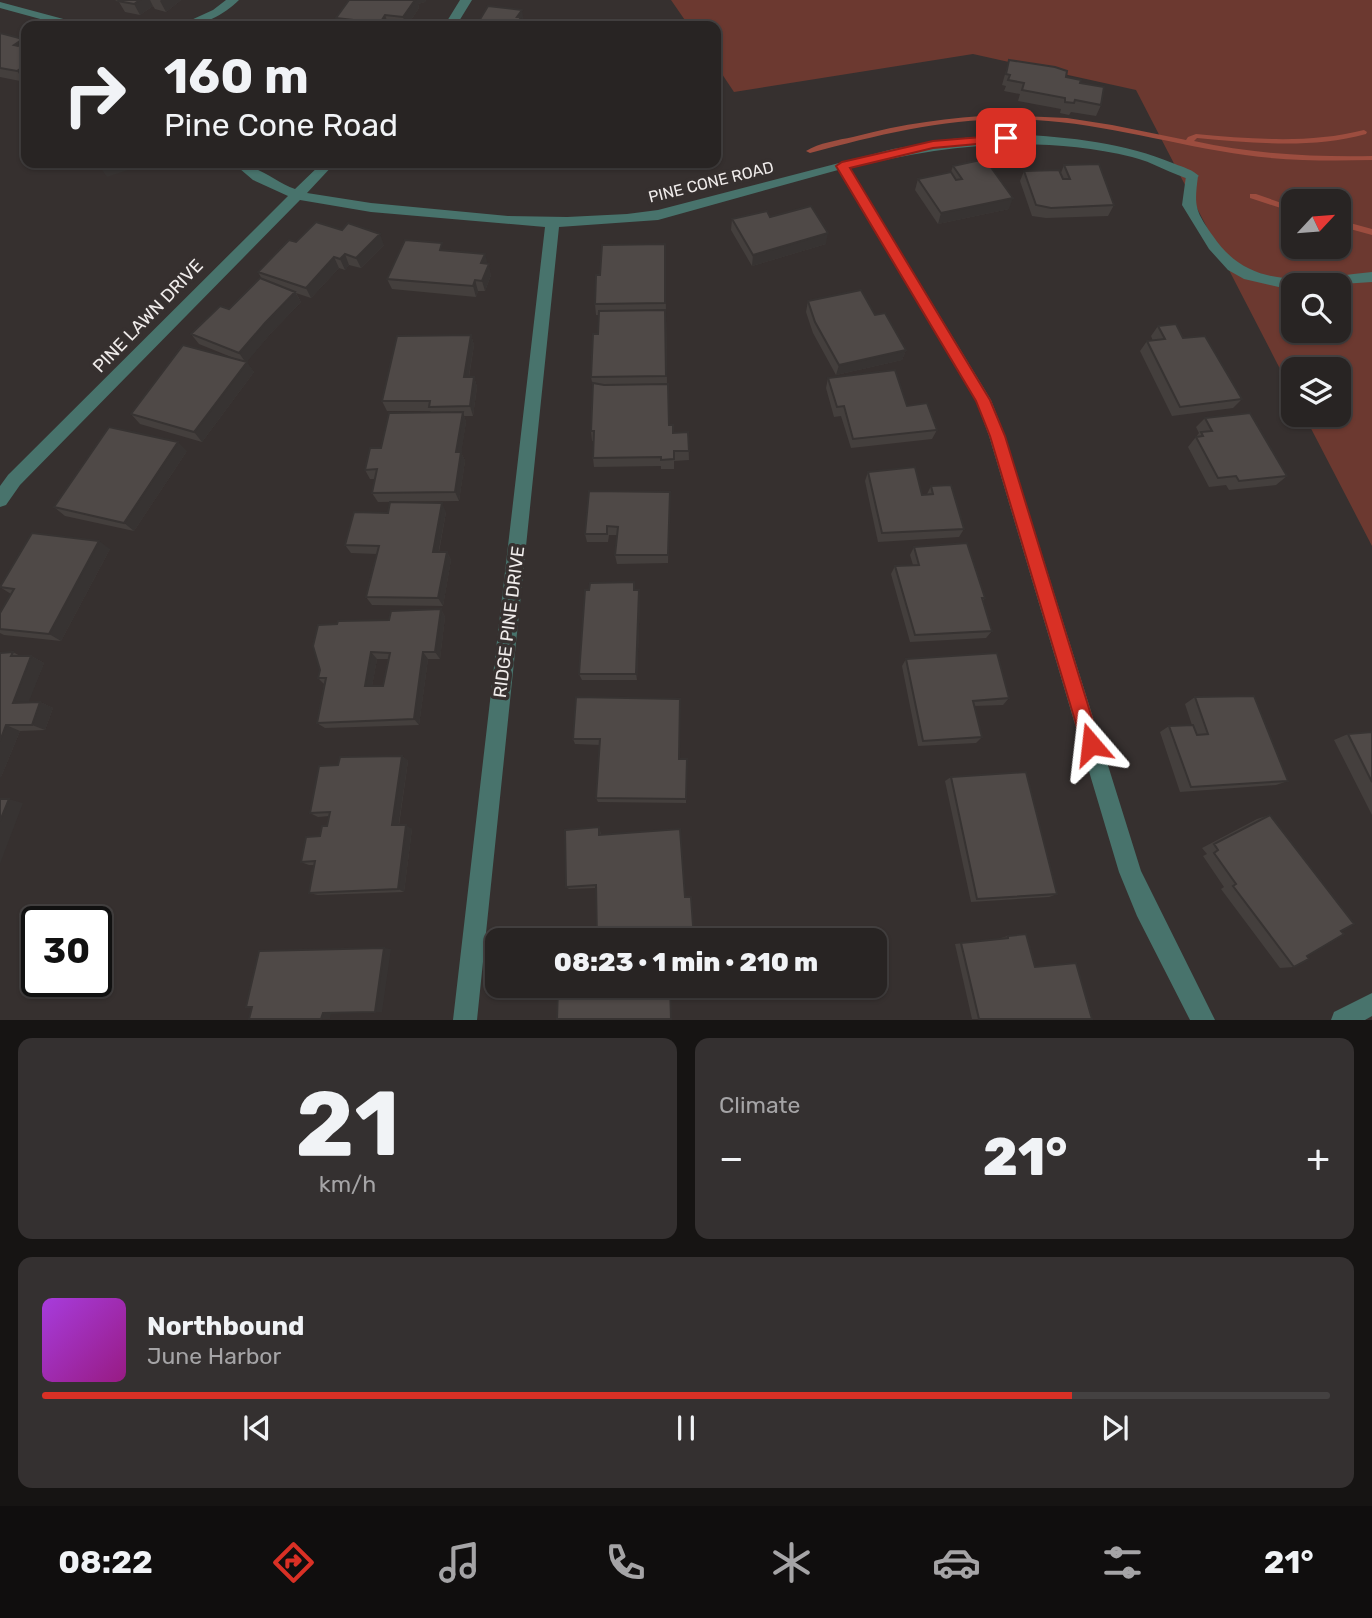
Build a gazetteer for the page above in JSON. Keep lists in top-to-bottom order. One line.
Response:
{"streets":{"street":["PINE CONE ROAD","PINE LAWN DRIVE","RIDGE PINE DRIVE"]},"crossings":[["PINE CONE ROAD","PINE LAWN DRIVE"],["PINE CONE ROAD","RIDGE PINE DRIVE"]],"north":"top right","page":{"turn":["160 m","Pine Cone Road"],"limit":"30","trip":"08:23 · 1 min · 210 m","tile":[["21","km/h"],"Climate"],"heat":["−","21°","+"],"song":["Northbound","June Harbor"],"tabs":["08:22","21°"]}}
